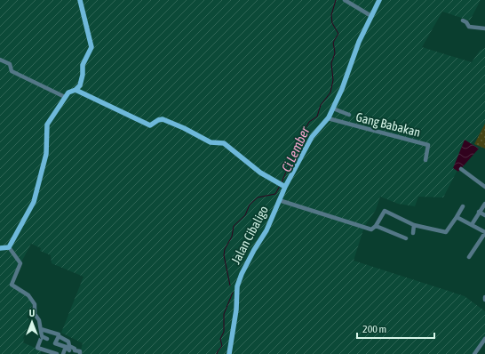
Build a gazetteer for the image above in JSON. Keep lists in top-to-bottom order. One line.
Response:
{"streets":{"main road":["Jalan Cibaligo"],"street":["Gang Babakan"]},"crossings":[["Gang Babakan","Jalan Cibaligo"]],"water":["Ci Lember"],"scale_bar":"200 m","north":"top"}
